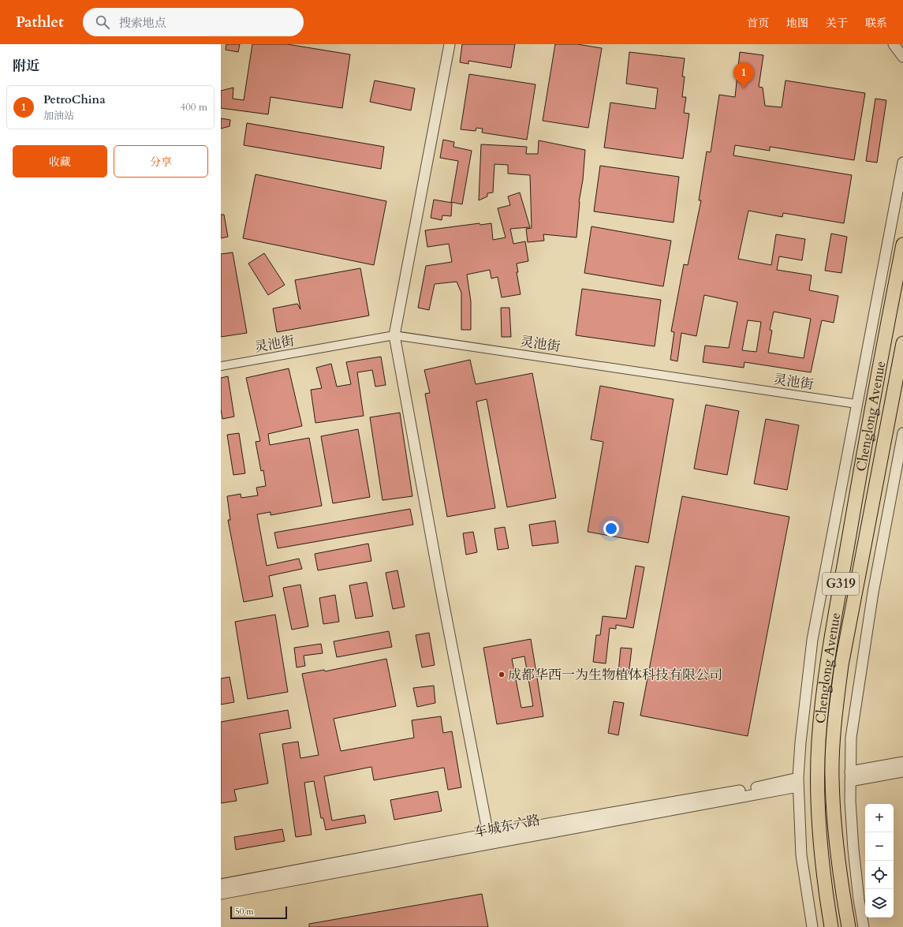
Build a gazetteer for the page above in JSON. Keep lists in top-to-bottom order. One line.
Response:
{"streets":{"highway":["Chenglong Avenue","G319"],"street":["灵池街","车城东六路"]},"places":["成都华西一为生物植体科技有限公司"],"scale_bar":"50 m","page":{"header":"Pathlet","search":"搜索地点","nav":["首页","地图","关于","联系"],"heading":"附近","pins":"1","list":[{"mark":"1","name":"PetroChina","note":"加油站","value":"400 m"}],"buttons":["收藏","分享"],"map_buttons":["+","−"],"scale":"50 m"}}
